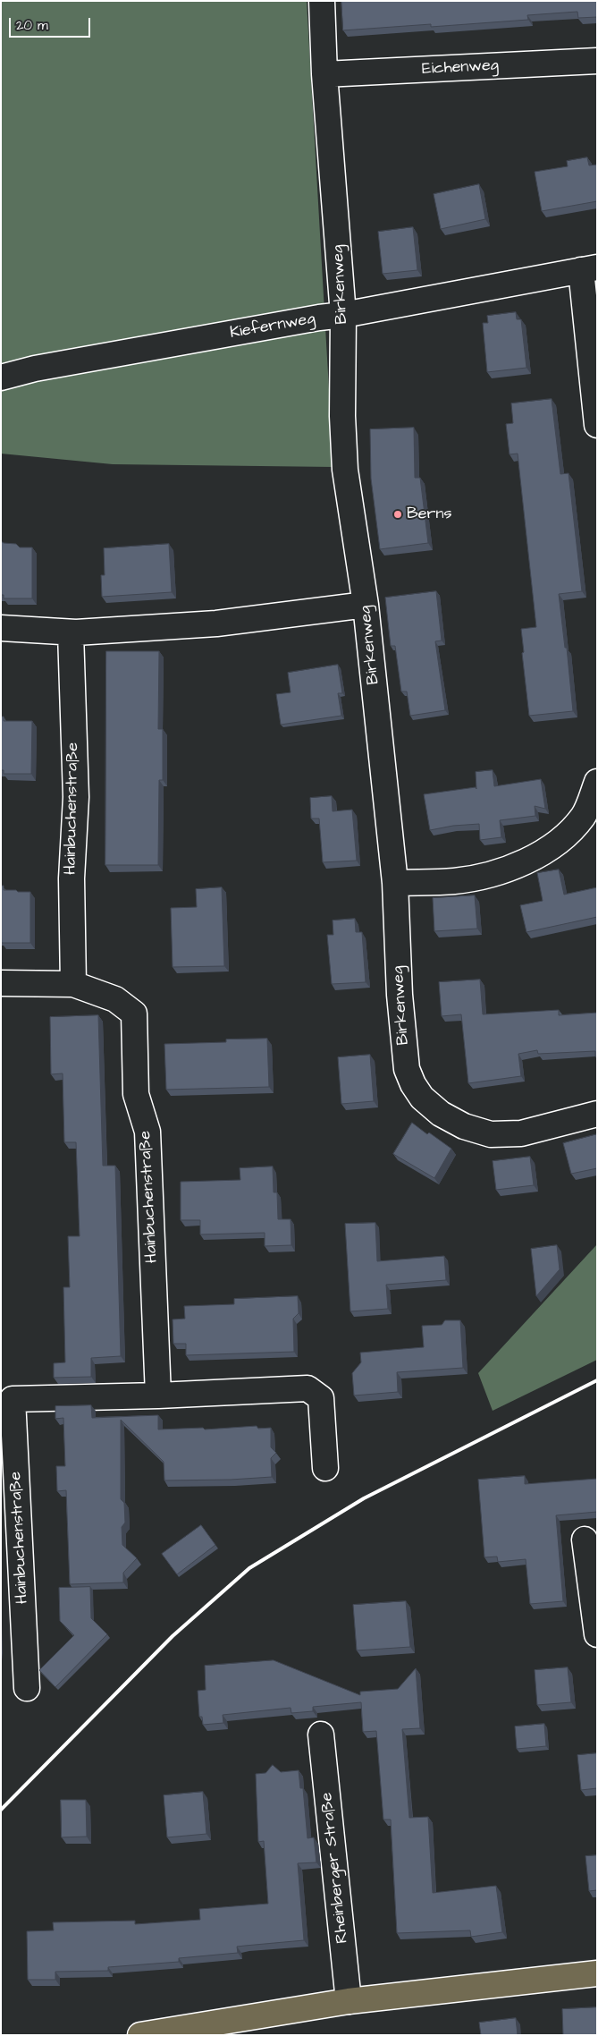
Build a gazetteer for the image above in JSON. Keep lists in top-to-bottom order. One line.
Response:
{"streets":{"street":["Eichenweg","Birkenweg","Kiefernweg","Hainbuchenstraße","Rheinberger Straße"]},"crossings":[["Eichenweg","Birkenweg"],["Birkenweg","Kiefernweg"]],"places":["Berns"],"scale_bar":"20 m"}
